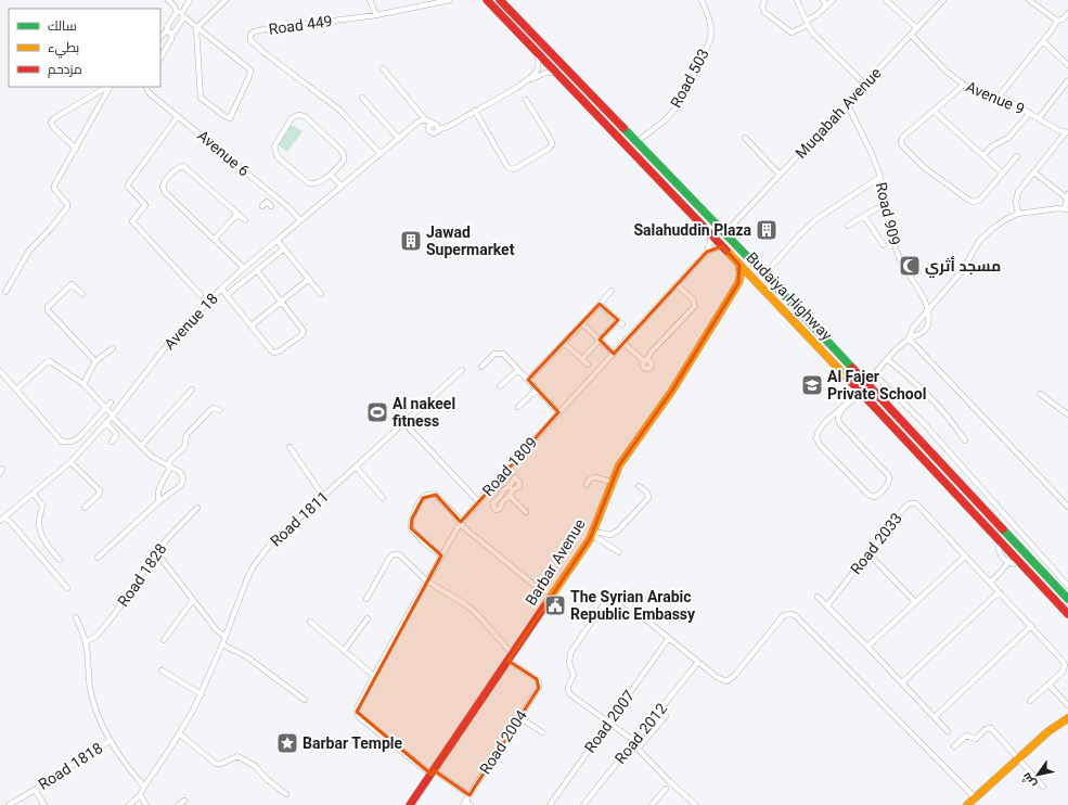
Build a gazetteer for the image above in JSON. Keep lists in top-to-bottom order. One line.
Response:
{"streets":{"main road":["Budaiya Highway","Barbar Avenue"],"street":["Road 449","Road 503","Avenue 9","Muqabah Avenue","Avenue 6","Road 909","Avenue 18","Road 1809","Road 1811","Road 2033","Road 1828","Road 2007","Road 2012","Road 2004","Road 1818"]},"crossings":[["Road 449","Avenue 18"],["Road 503","Budaiya Highway"],["Avenue 9","Muqabah Avenue"],["Muqabah Avenue","Road 909"],["Muqabah Avenue","Budaiya Highway"],["Avenue 6","Avenue 18"],["Budaiya Highway","Barbar Avenue"],["Road 1809","Barbar Avenue"],["Road 1809","Road 2004"],["Road 1811","Road 1818"],["Barbar Avenue","Road 2004"],["Road 1828","Road 1818"]],"places":{"building":["Salahuddin Plaza","Jawad Supermarket"],"mosque":["مسجد أثري"],"school or university":["Al Fajer Private School"],"sports":["Al nakeel fitness"],"public building":["The Syrian Arabic Republic Embassy"],"place":["Barbar Temple"]},"legend":["سالك","بطيء","مزدحم"],"north":"bottom left"}
